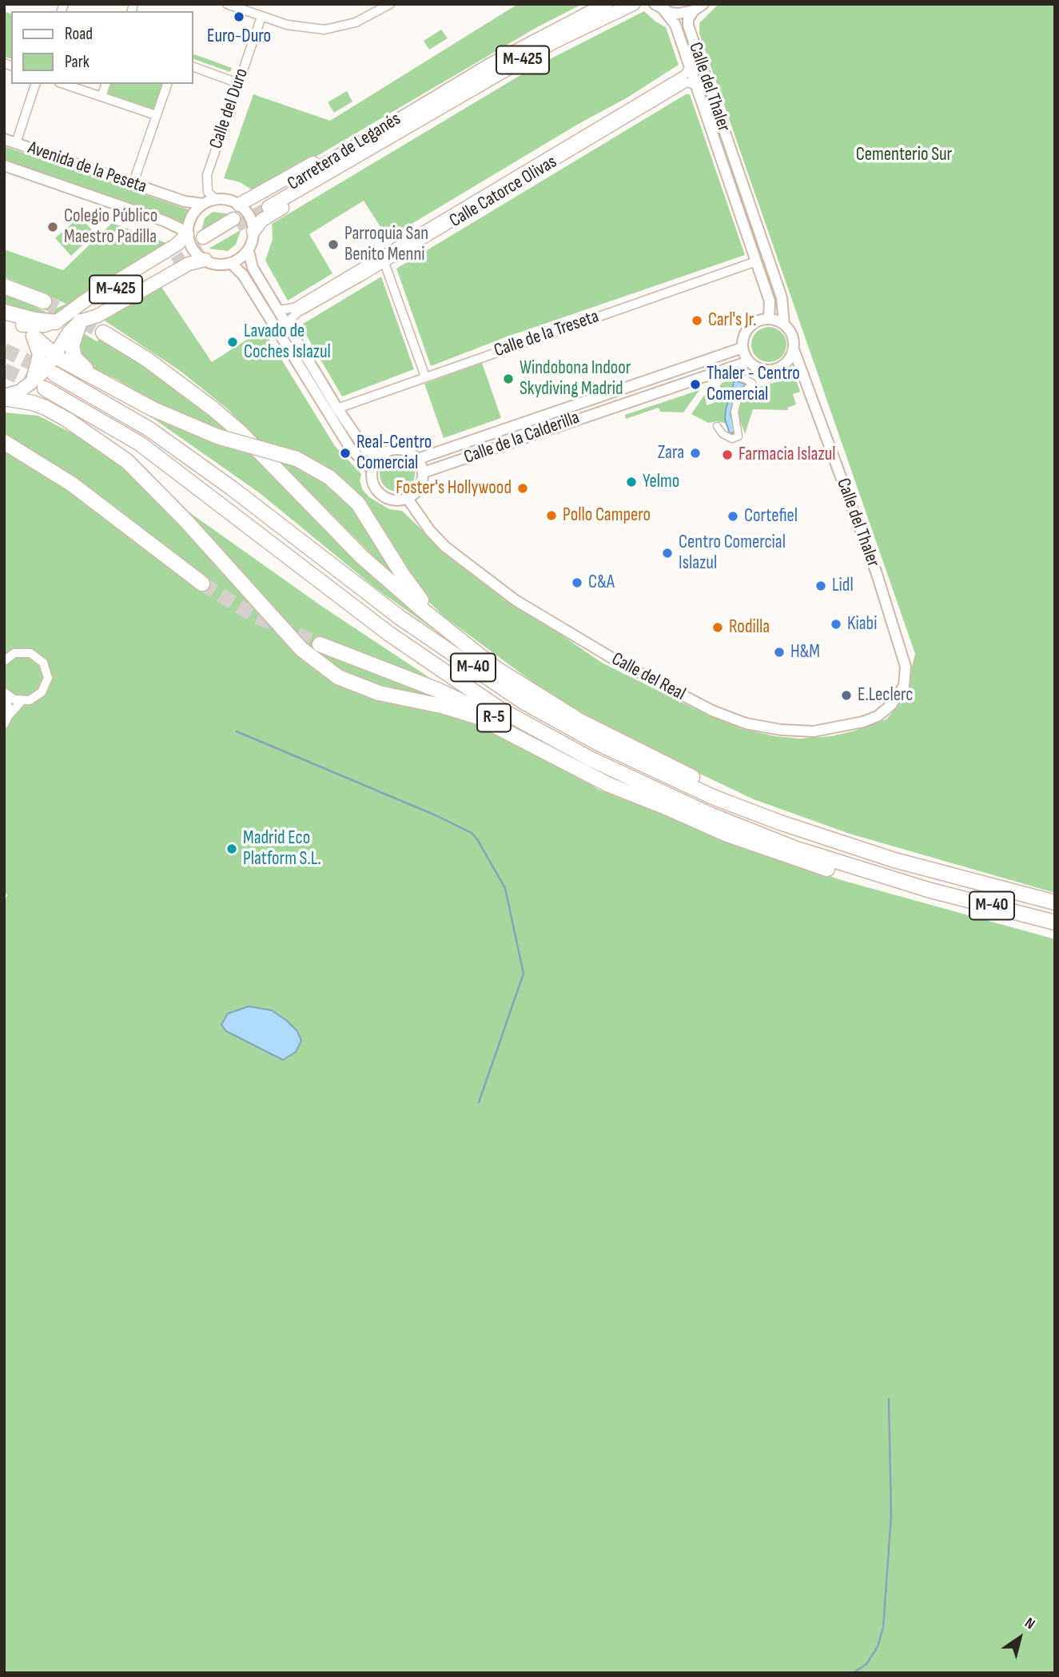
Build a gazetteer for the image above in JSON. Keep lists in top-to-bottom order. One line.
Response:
{"streets":{"highway":["M-425","M-40","R-5"],"main road":["Carretera de Leganés"],"street":["Calle del Thaler","Calle del Duro","Avenida de la Peseta","Calle Catorce Olivas","Calle de la Treseta","Calle de la Calderilla","Calle del Real"]},"crossings":[["M-425","Carretera de Leganés"],["M-425","M-40"],["Calle del Thaler","Calle Catorce Olivas"],["Calle del Thaler","Calle de la Treseta"],["Calle del Thaler","Calle de la Calderilla"],["Calle del Thaler","Calle del Real"],["Calle del Duro","Avenida de la Peseta"],["Calle de la Calderilla","Calle del Real"],["M-40","R-5"]],"parks":["Cementerio Sur"],"places":["Euro-Duro","Colegio Público Maestro Padilla","Parroquia San Benito Menni","Carl's Jr.","Lavado de Coches Islazul","Windobona Indoor Skydiving Madrid","Thaler - Centro Comercial","Real-Centro Comercial","Zara","Farmacia Islazul","Yelmo","Foster's Hollywood","Pollo Campero","Cortefiel","Centro Comercial Islazul","C&A","Lidl","Kiabi","Rodilla","H&M","E.Leclerc","Madrid Eco Platform S.L."],"legend":["Road","Park"],"north":"top right"}
